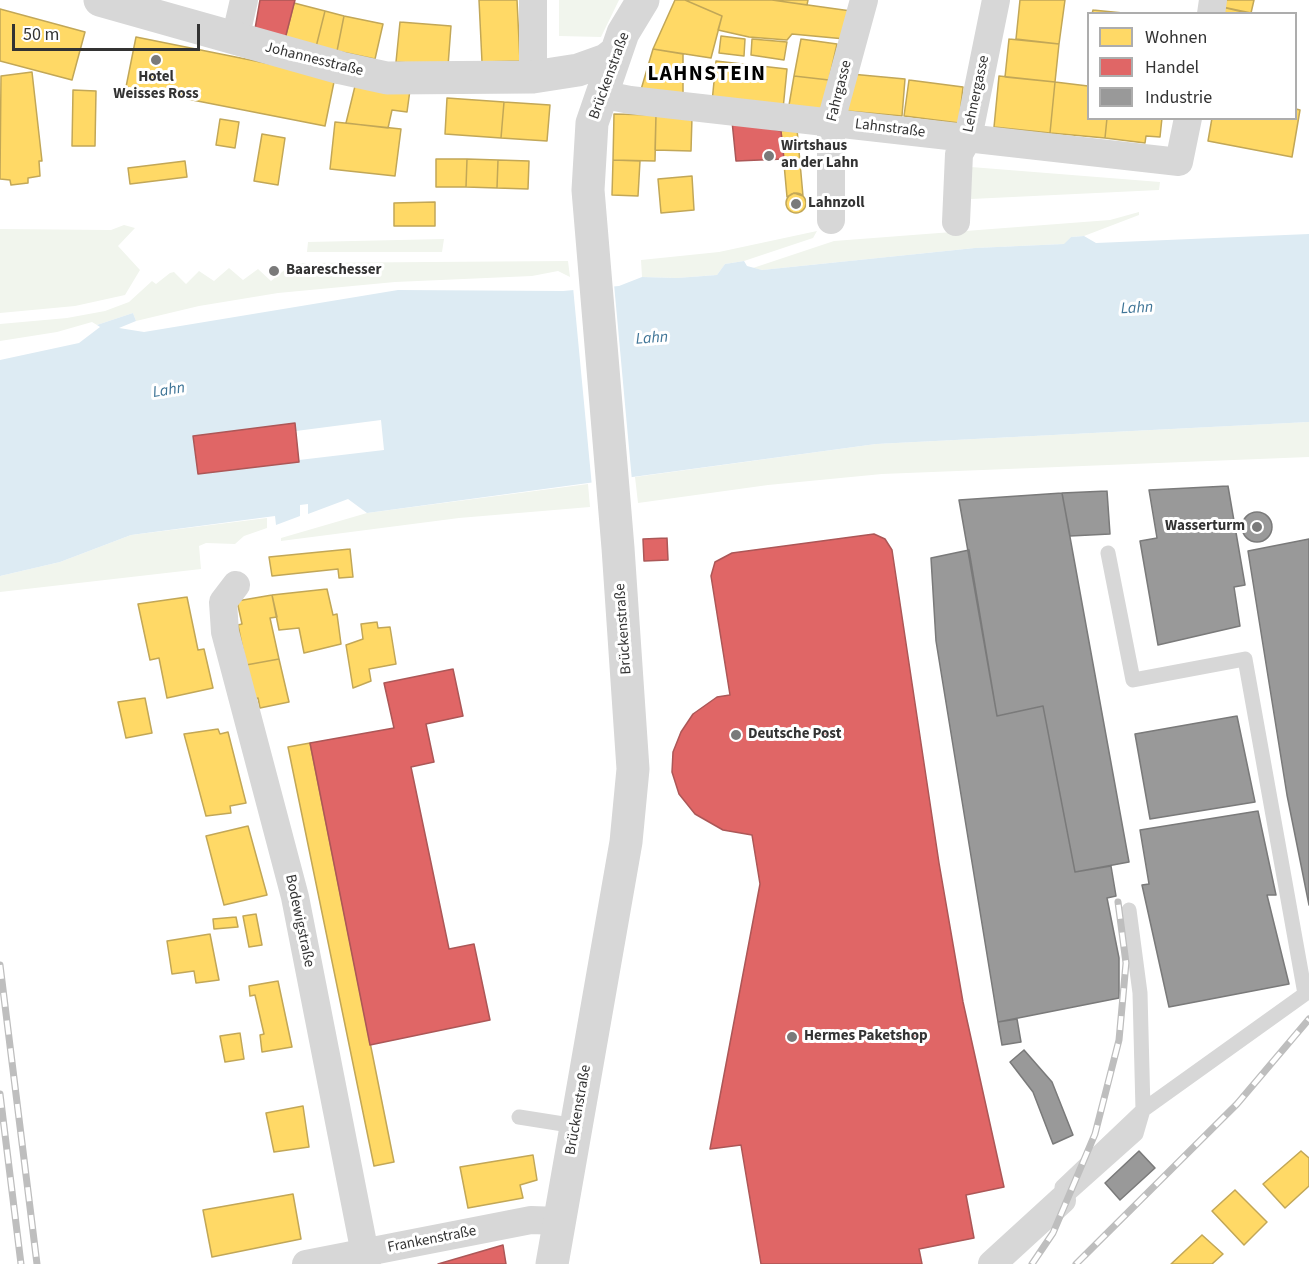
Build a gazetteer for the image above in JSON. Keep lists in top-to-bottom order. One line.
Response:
{"streets":{"street":["Johannesstraße","Brückenstraße","Fahrgasse","Lehnergasse","Lahnstraße","Bodewigstraße","Frankenstraße"]},"crossings":[["Johannesstraße","Brückenstraße"],["Brückenstraße","Lahnstraße"],["Brückenstraße","Frankenstraße"],["Fahrgasse","Lahnstraße"],["Lehnergasse","Lahnstraße"],["Bodewigstraße","Frankenstraße"]],"districts":["LAHNSTEIN"],"water":["Lahn"],"places":["Hotel Weisses Ross","Wirtshaus an der Lahn","Lahnzoll","Baareschesser","Wasserturm","Deutsche Post","Hermes Paketshop"],"legend":["Wohnen","Handel","Industrie"],"scale_bar":"50 m"}
